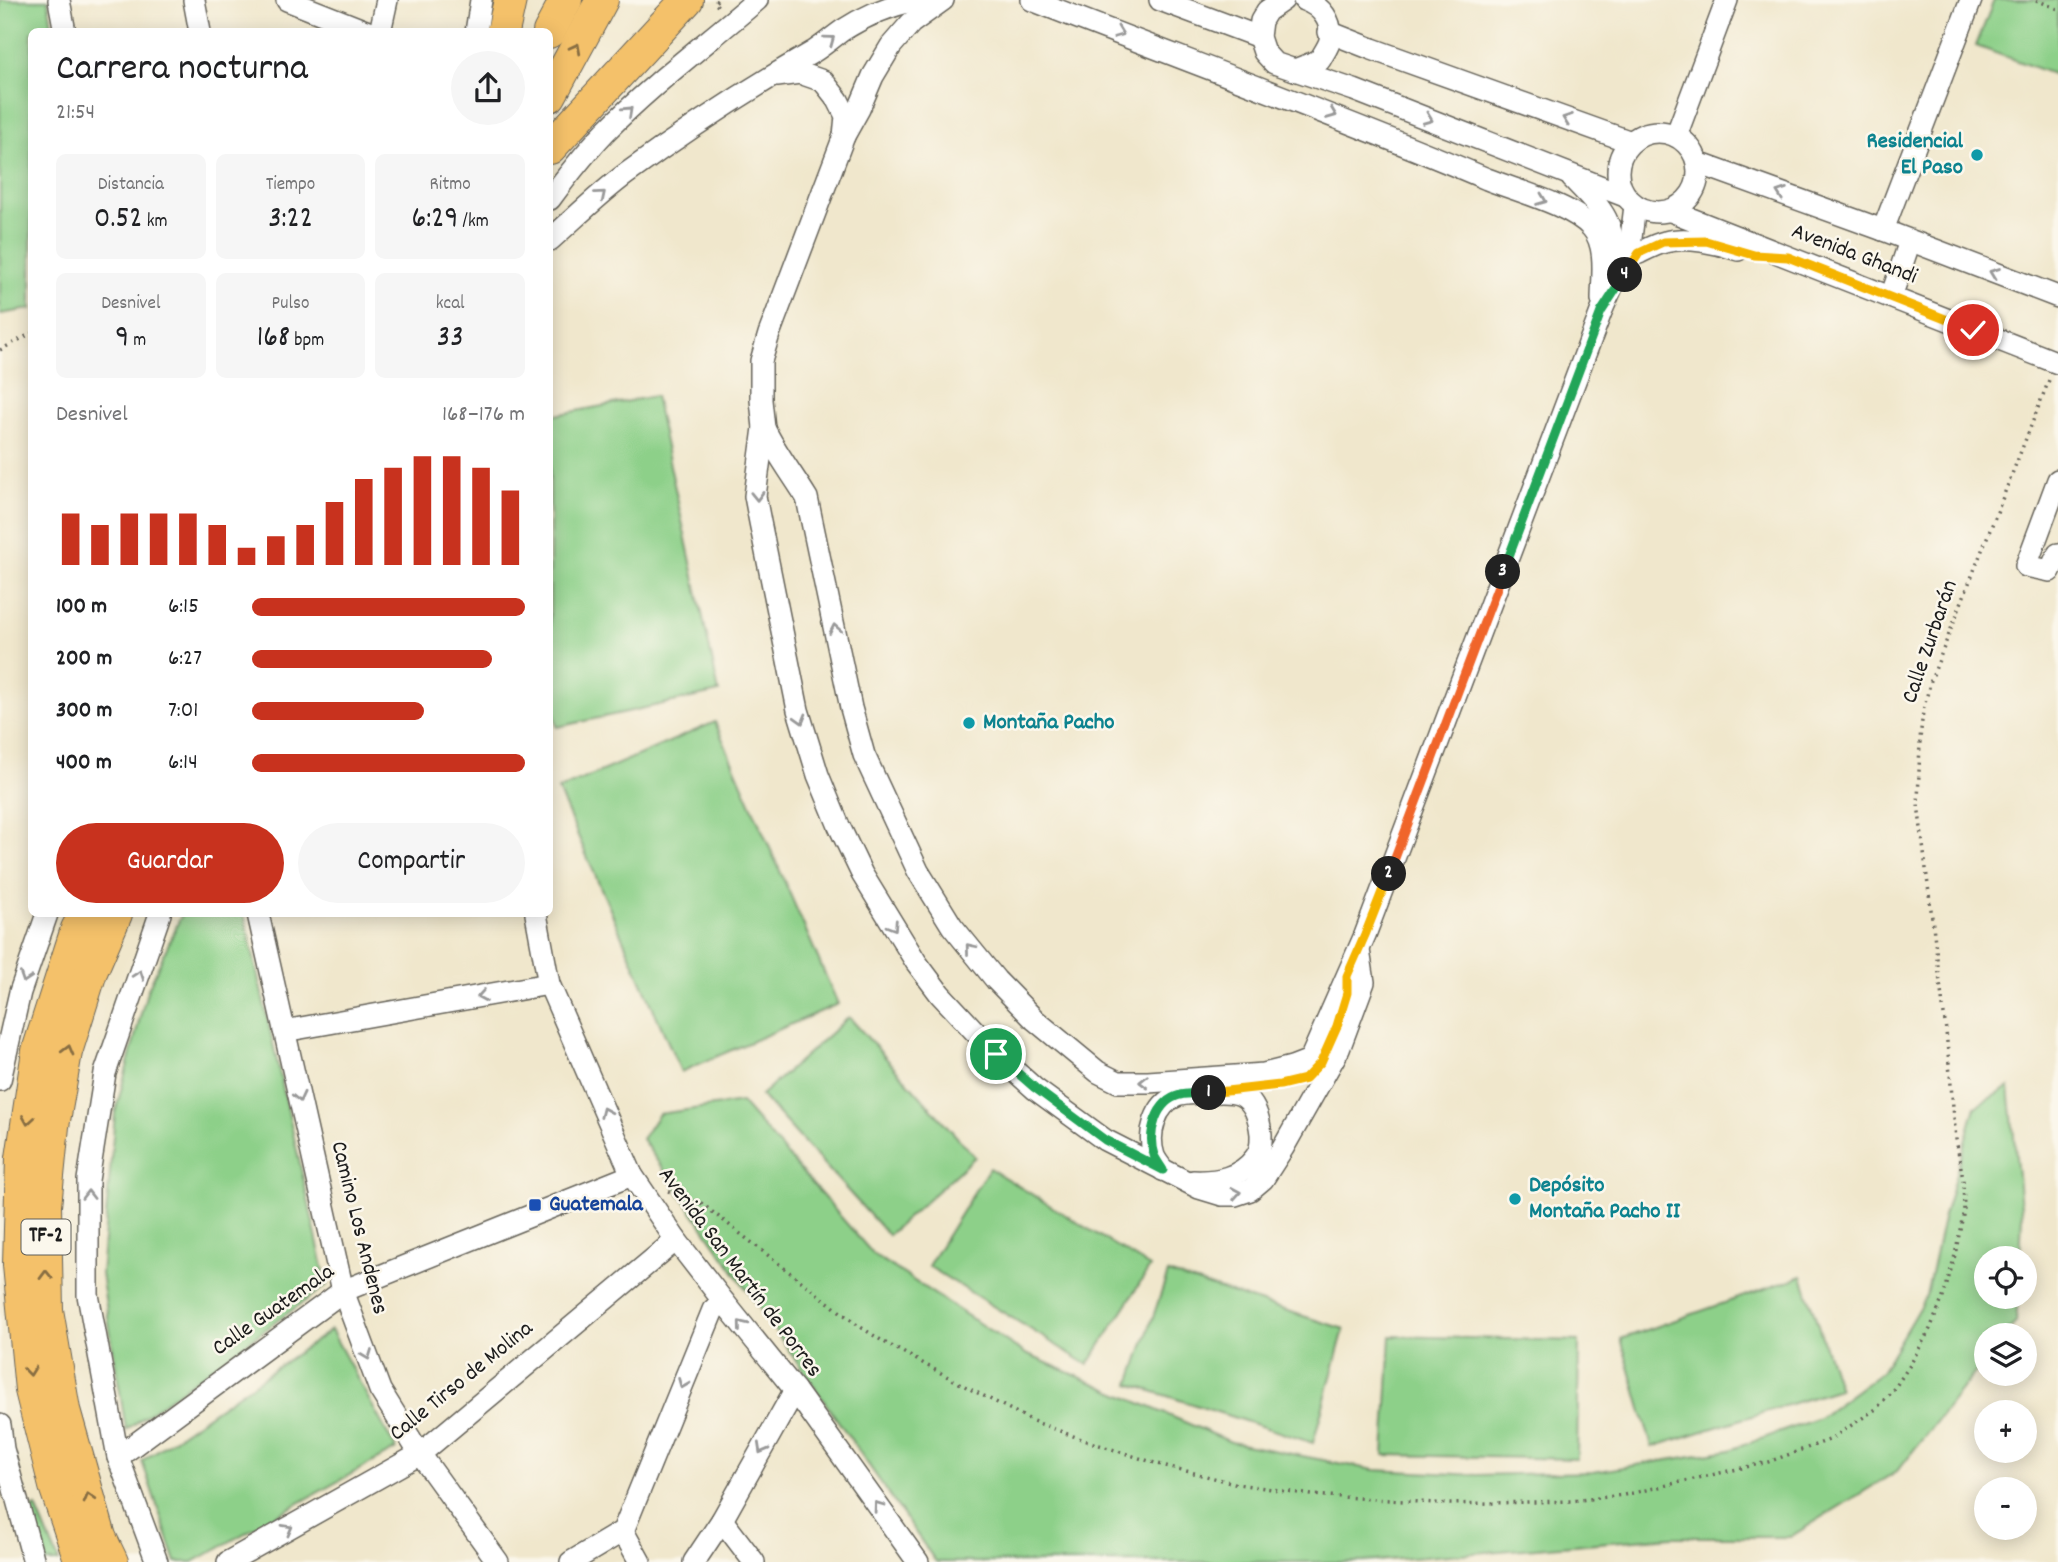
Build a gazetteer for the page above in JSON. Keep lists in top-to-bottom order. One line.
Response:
{"streets":{"highway":["TF-2"],"street":["Avenida Ghandi","Camino Los Andenes","Avenida San Martín de Porres","Calle Guatemala","Calle Tirso de Molina"],"path":["Calle Zurbarán"]},"crossings":[["Avenida Ghandi","Calle Zurbarán"],["Calle Zurbarán","Avenida San Martín de Porres"],["Calle Zurbarán","Calle Guatemala"],["Camino Los Andenes","Calle Guatemala"],["Camino Los Andenes","Calle Tirso de Molina"],["Avenida San Martín de Porres","Calle Guatemala"],["Avenida San Martín de Porres","Calle Tirso de Molina"]],"one_way":["Camino Los Andenes","Avenida San Martín de Porres","Calle Tirso de Molina"],"places":{"other":["Residencial El Paso","Montaña Pacho","Depósito Montaña Pacho II"],"transit":["Guatemala"]},"page":{"heading":["Carrera nocturna","21:54"],"stats":[["Distancia","0.52 km"],["Tiempo","3:22"],["Ritmo","6:29 /km"],["Desnivel","9 m"],["Pulso","168 bpm"],["kcal","33"]],"pins":["4","3","2","1"],"chart":["Desnivel","168–176 m"],"list":[{"name":"100 m","note":"6:15"},{"name":"200 m","note":"6:27"},{"name":"300 m","note":"7:01"},{"name":"400 m","note":"6:14"}],"buttons":["Guardar","Compartir"],"map_buttons":["+","−"]}}
